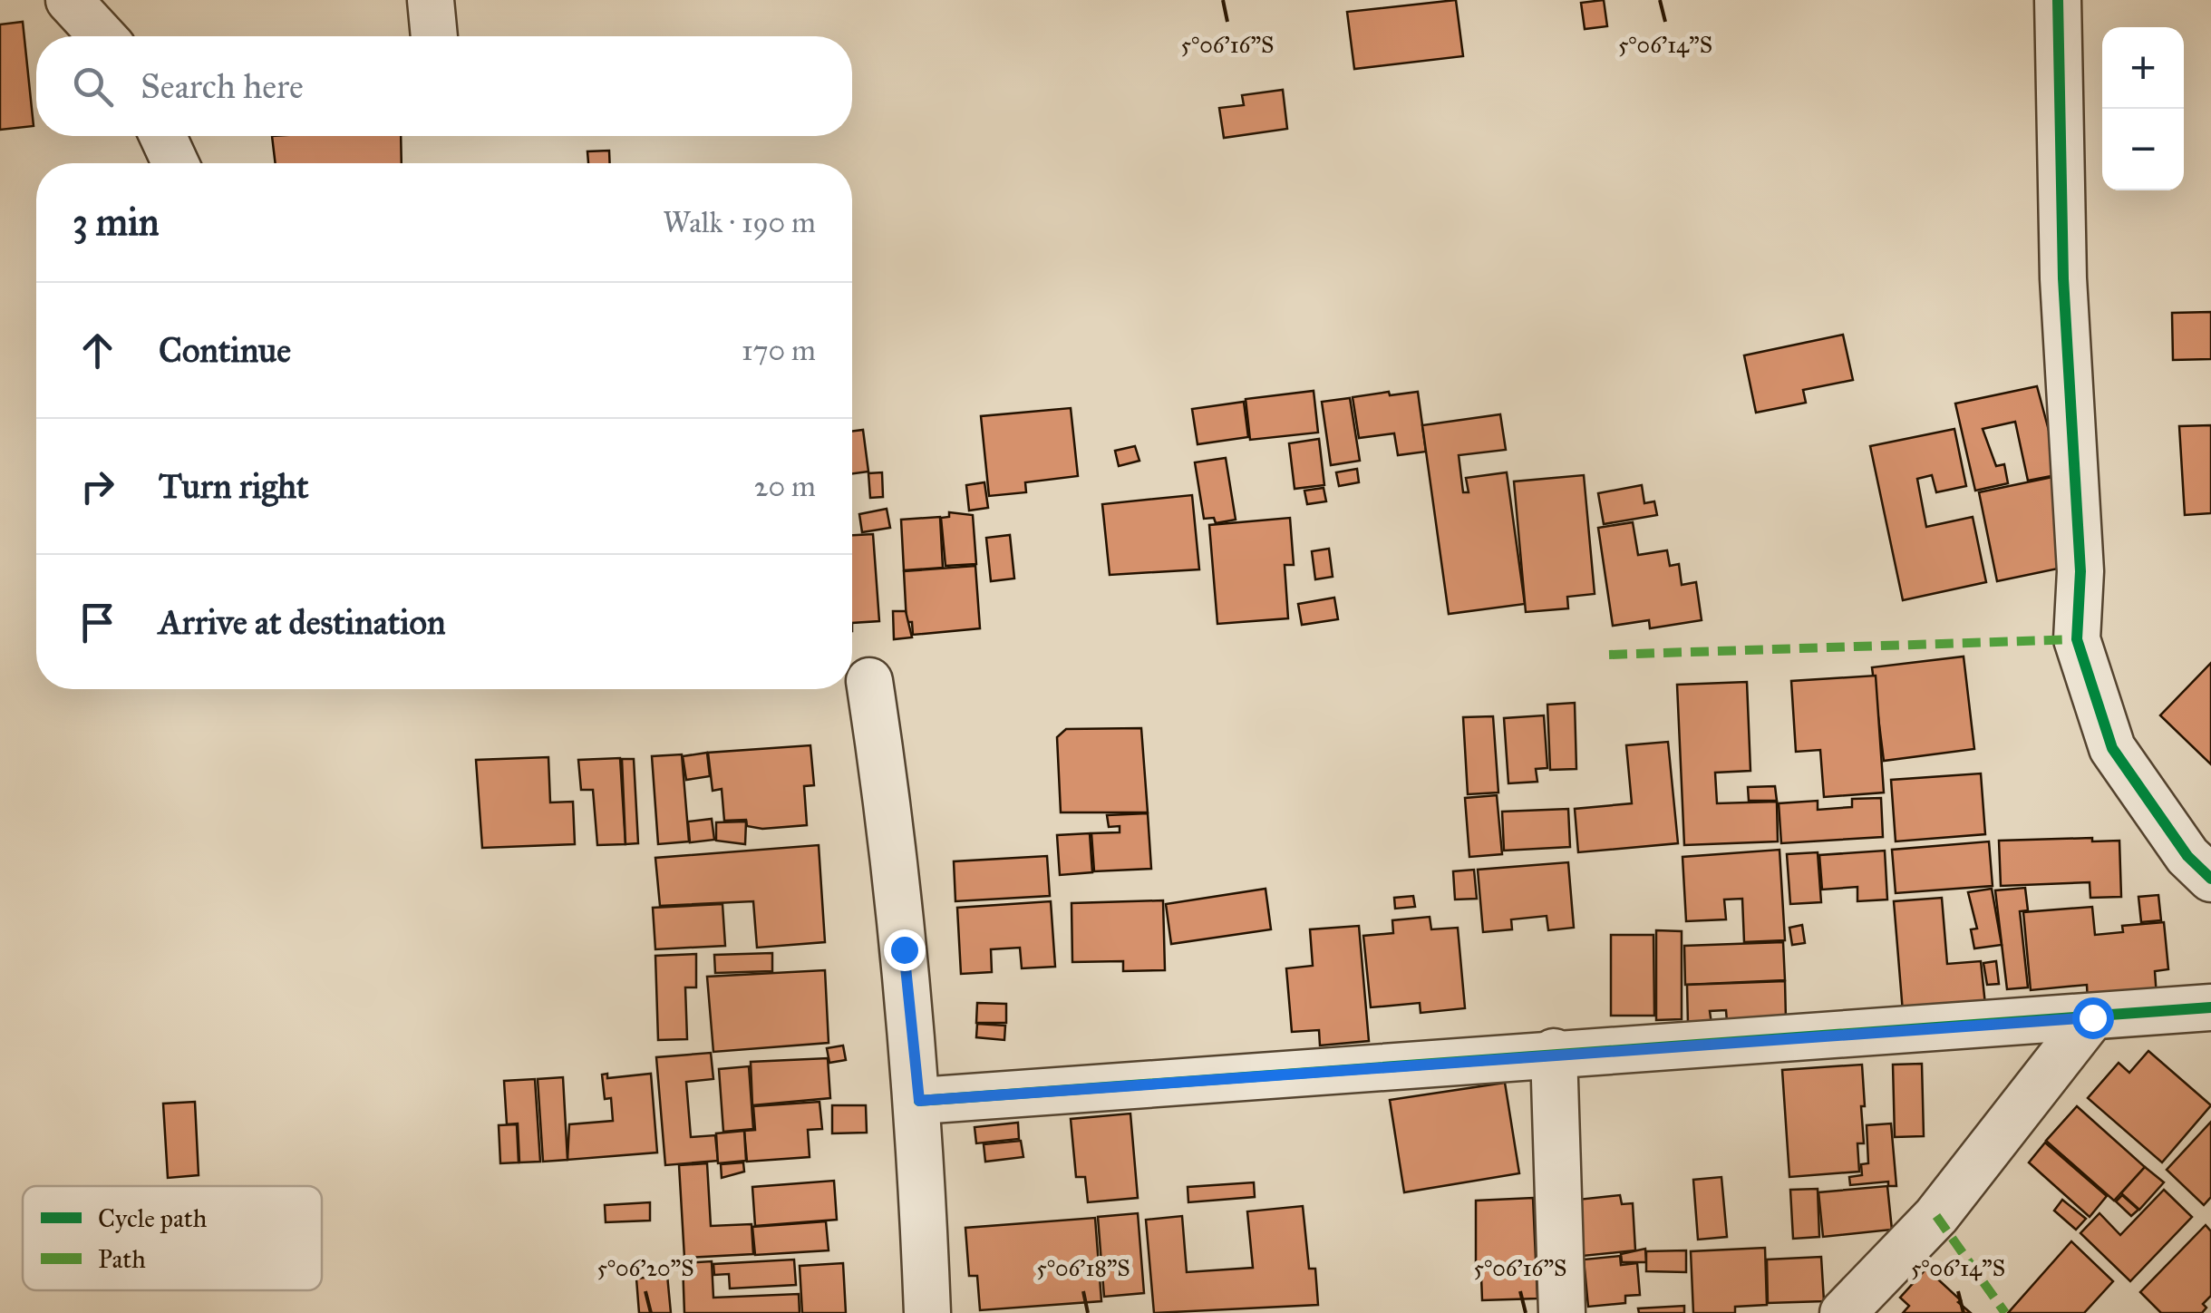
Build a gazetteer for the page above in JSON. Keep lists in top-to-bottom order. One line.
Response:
{"legend":["Cycle path","Path"],"page":{"map_buttons":["+","−"],"search":"Search here","heading":["3 min","Walk · 190 m"],"list":[["Continue","170 m"],["Turn right","20 m"],"Arrive at destination"]},"coordinates":["5°06'16\"S","5°06'14\"S","5°06'20\"S","5°06'18\"S"]}
